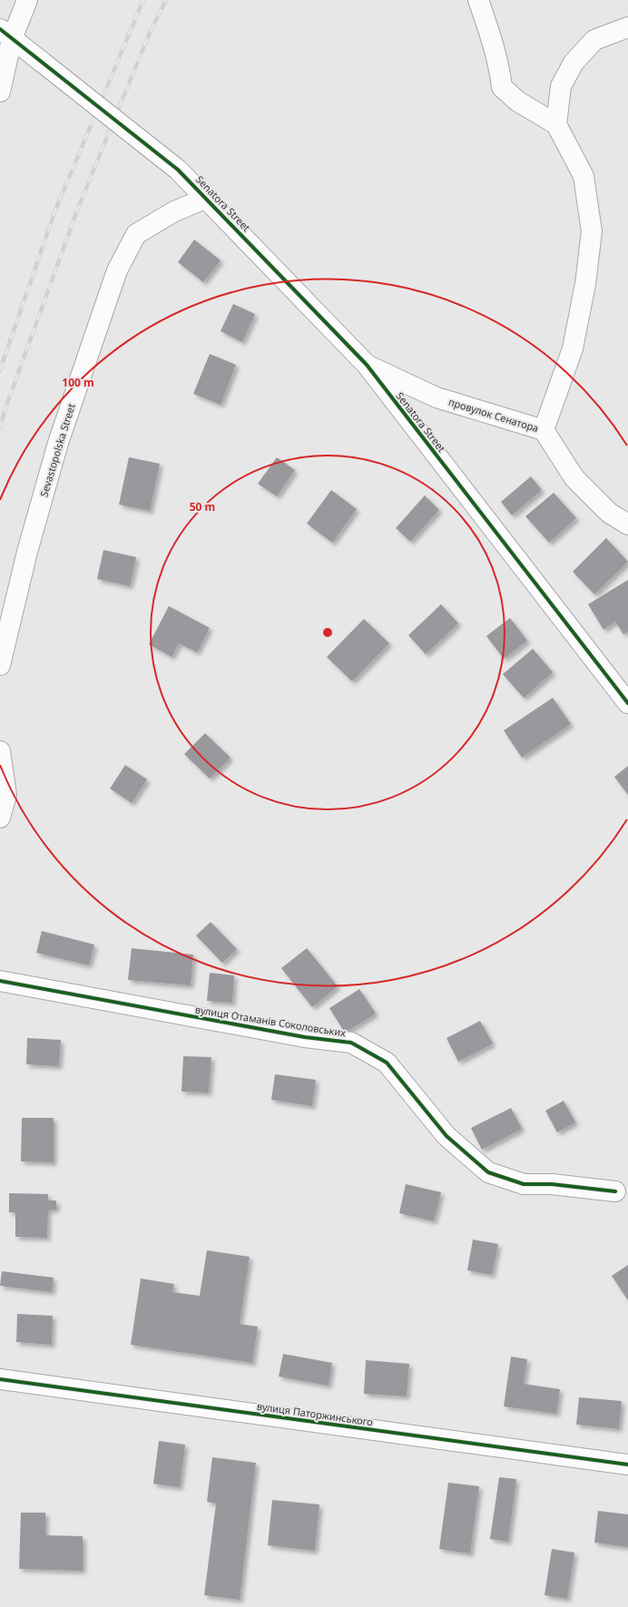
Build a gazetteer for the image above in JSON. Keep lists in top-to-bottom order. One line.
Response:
{"streets":{"street":["Senatora Street","провулок Сенатора","Sevastopolska Street","вулиця Отаманів Соколовських","вулиця Паторжинського"]},"crossings":[["Senatora Street","провулок Сенатора"],["Senatora Street","Sevastopolska Street"]],"rings":["100 m","50 m"]}
